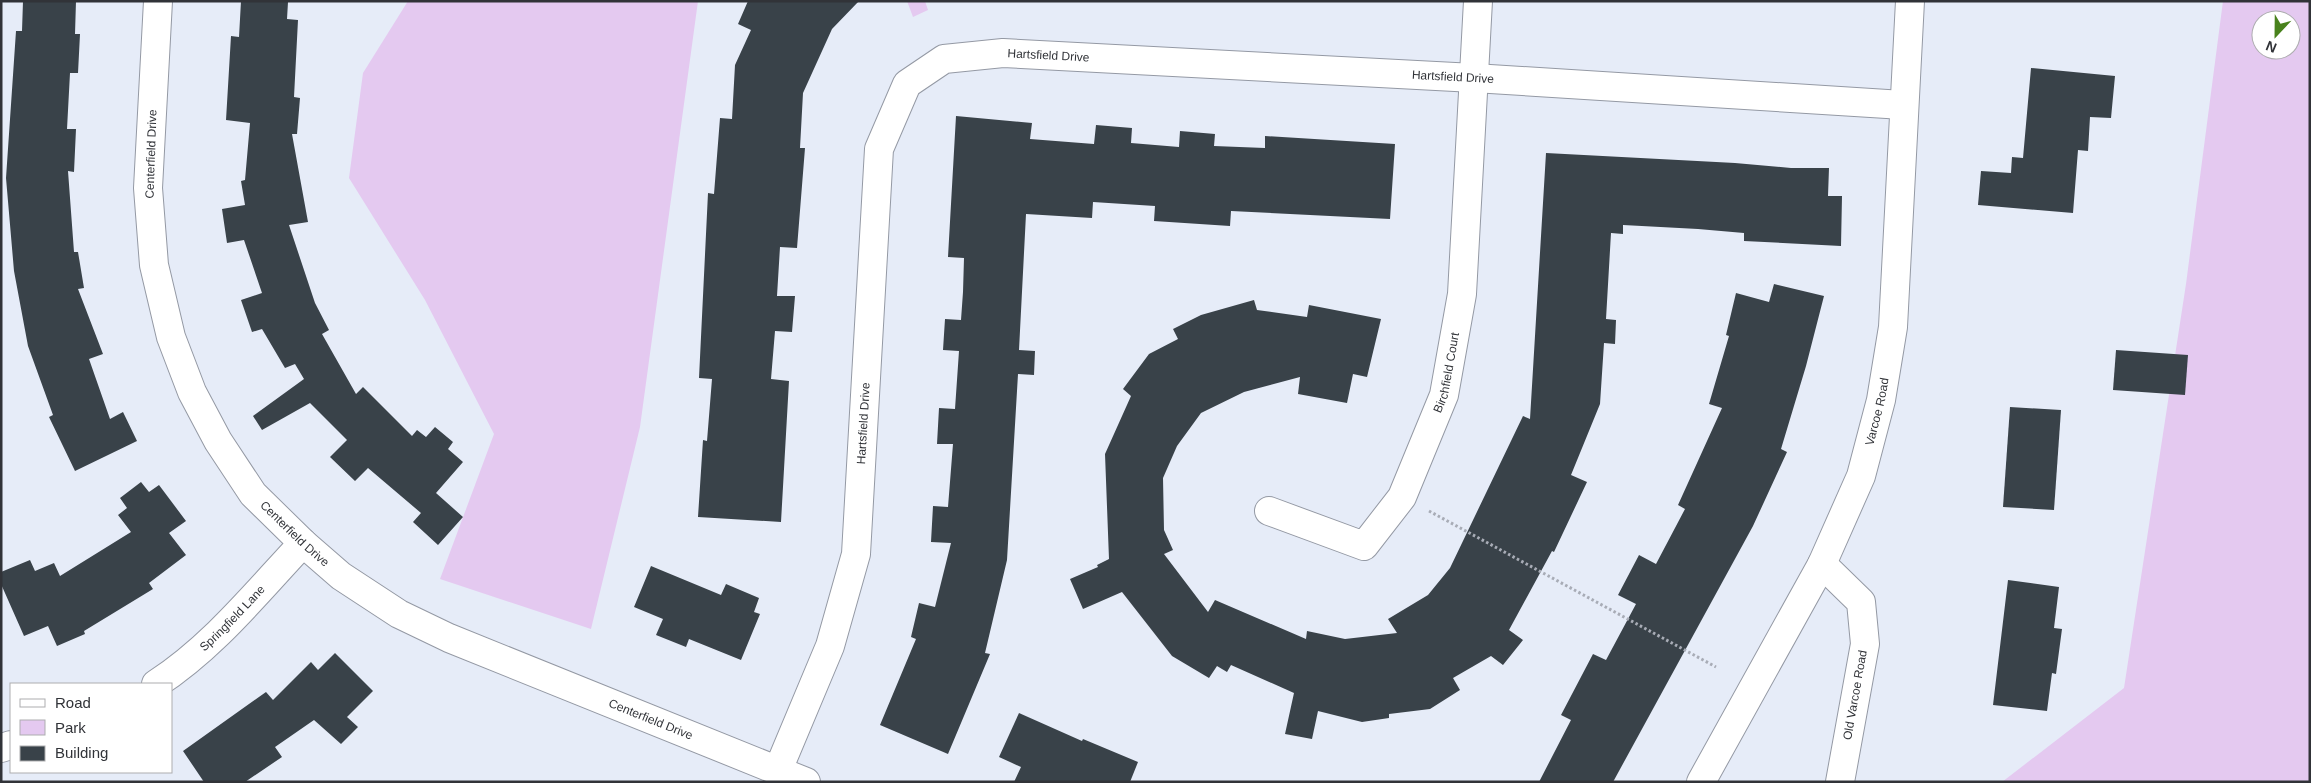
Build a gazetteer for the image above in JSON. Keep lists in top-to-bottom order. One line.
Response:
{"streets":{"street":["Hartsfield Drive","Centerfield Drive","Birchfield Court","Varcoe Road","Springfield Lane","Old Varcoe Road"]},"crossings":[["Hartsfield Drive","Centerfield Drive"],["Hartsfield Drive","Birchfield Court"],["Hartsfield Drive","Varcoe Road"],["Centerfield Drive","Springfield Lane"],["Varcoe Road","Old Varcoe Road"]],"legend":["Road","Park","Building"],"north":"bottom"}
